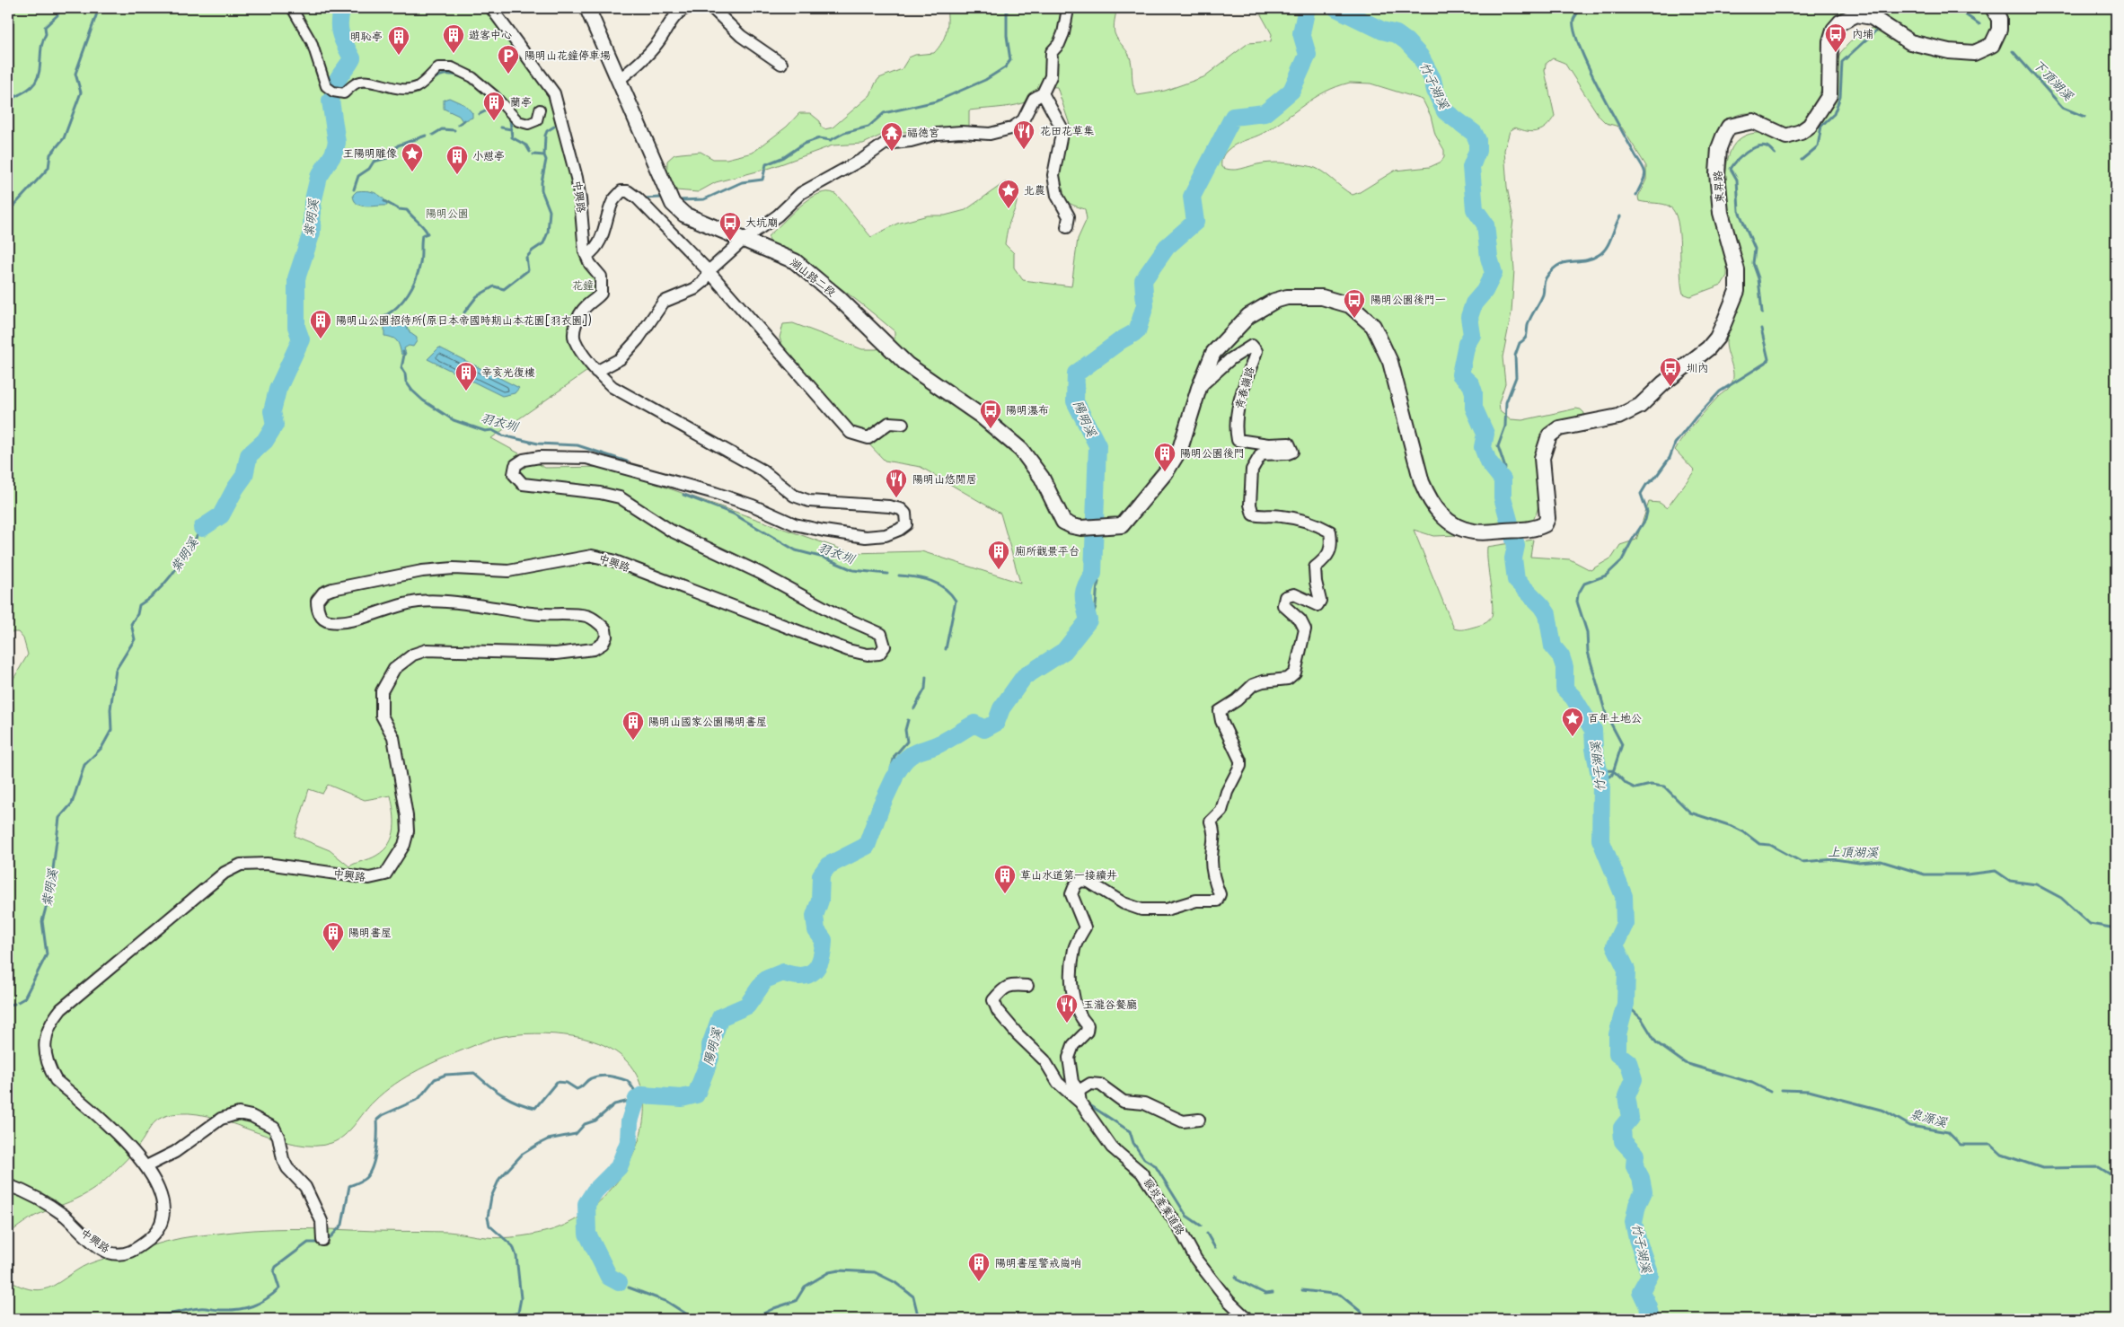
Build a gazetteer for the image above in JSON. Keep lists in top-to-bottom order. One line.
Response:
{"streets":{"street":["東昇路","中興路","湖山路二段","青春嶺路","猴崁產業道路"]},"crossings":[["東昇路","湖山路二段"],["東昇路","青春嶺路"],["湖山路二段","青春嶺路"],["青春嶺路","猴崁產業道路"]],"water":["下頂湖溪","竹子湖溪","紫明溪","陽明溪","羽衣圳","上頂湖溪","泉源溪"],"parks":["陽明公園","花鐘"],"places":{"bus stop":["內埔","大坑廟","陽明公園後門一","圳內","陽明瀑布"],"building":["遊客中心","明恥亭","蘭亭","小憇亭","陽明山公園招待所(原日本帝國時期山本花園[羽衣園])","辛亥光復樓","陽明公園後門","廁所觀景平台","陽明山國家公園陽明書屋","草山水道第一接續井","陽明書屋","陽明書屋警戒崗哨"],"parking":["陽明山花鐘停車場"],"restaurant":["花田花草集","陽明山悠閒居","玉瀧谷餐廳"],"temple":["福德宮"],"place":["王陽明雕像","北農","百年土地公"]}}
